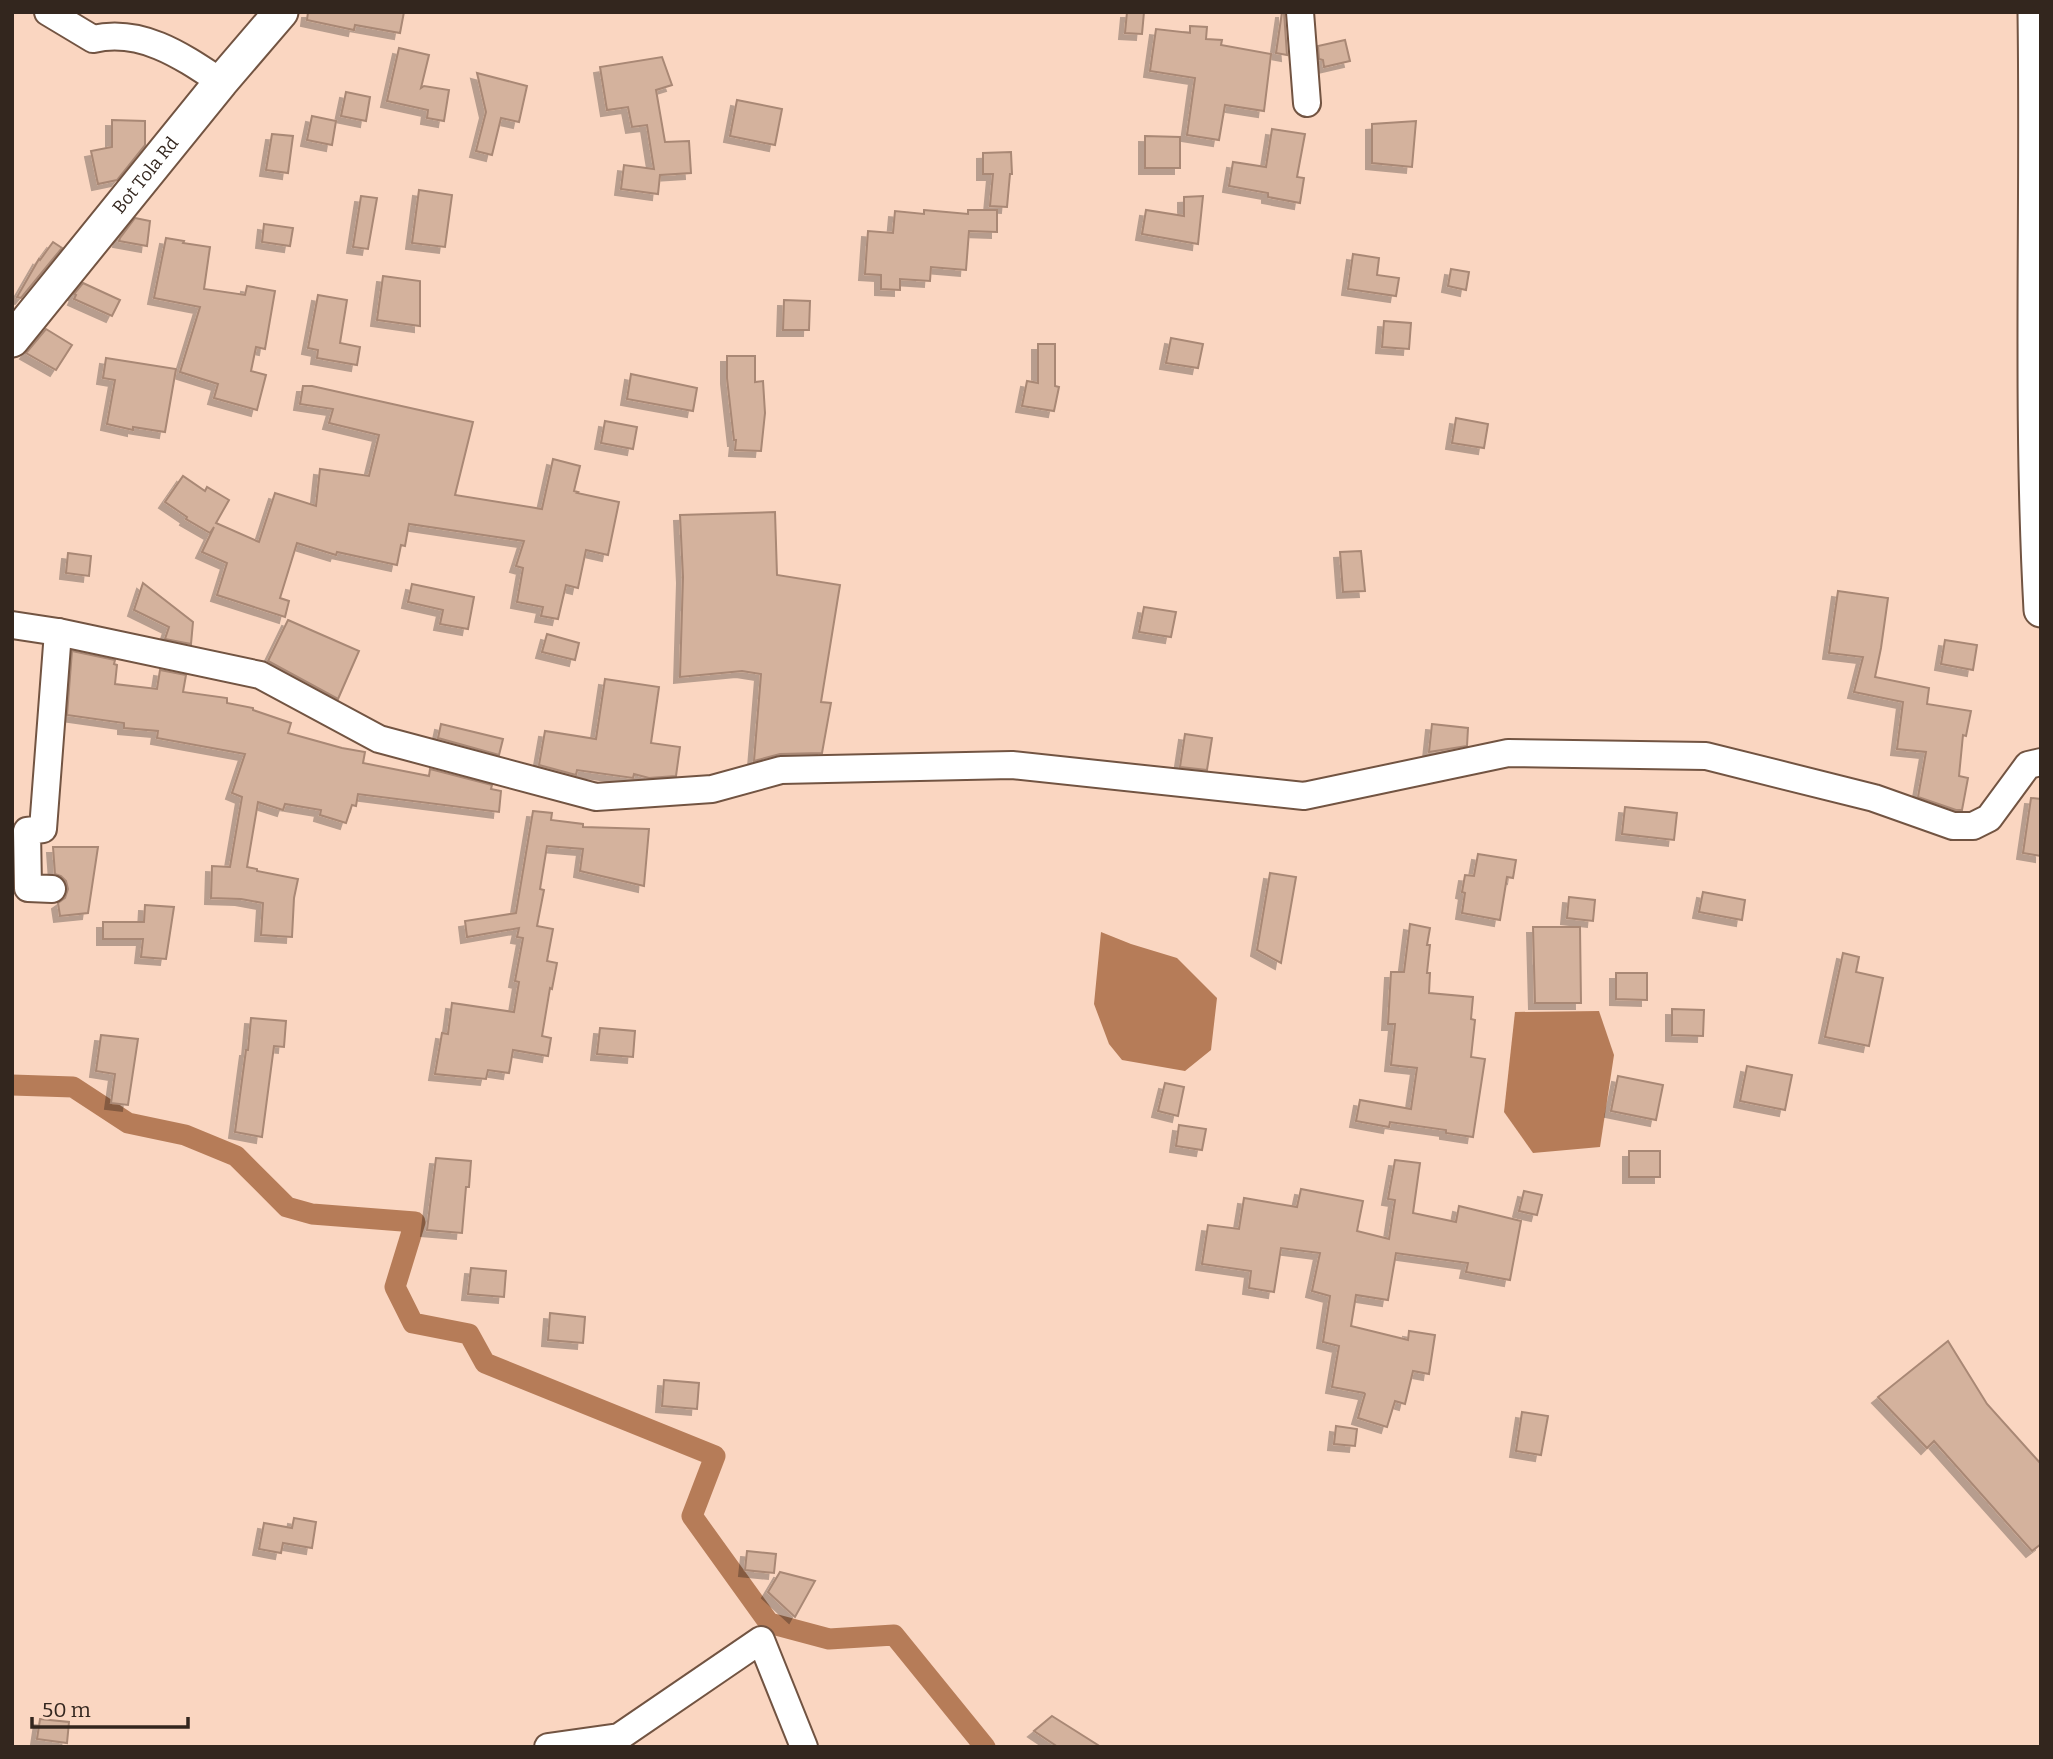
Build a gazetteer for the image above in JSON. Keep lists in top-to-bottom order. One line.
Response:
{"streets":{"main road":["Bot Tola Rd"]},"scale_bar":"50 m"}
